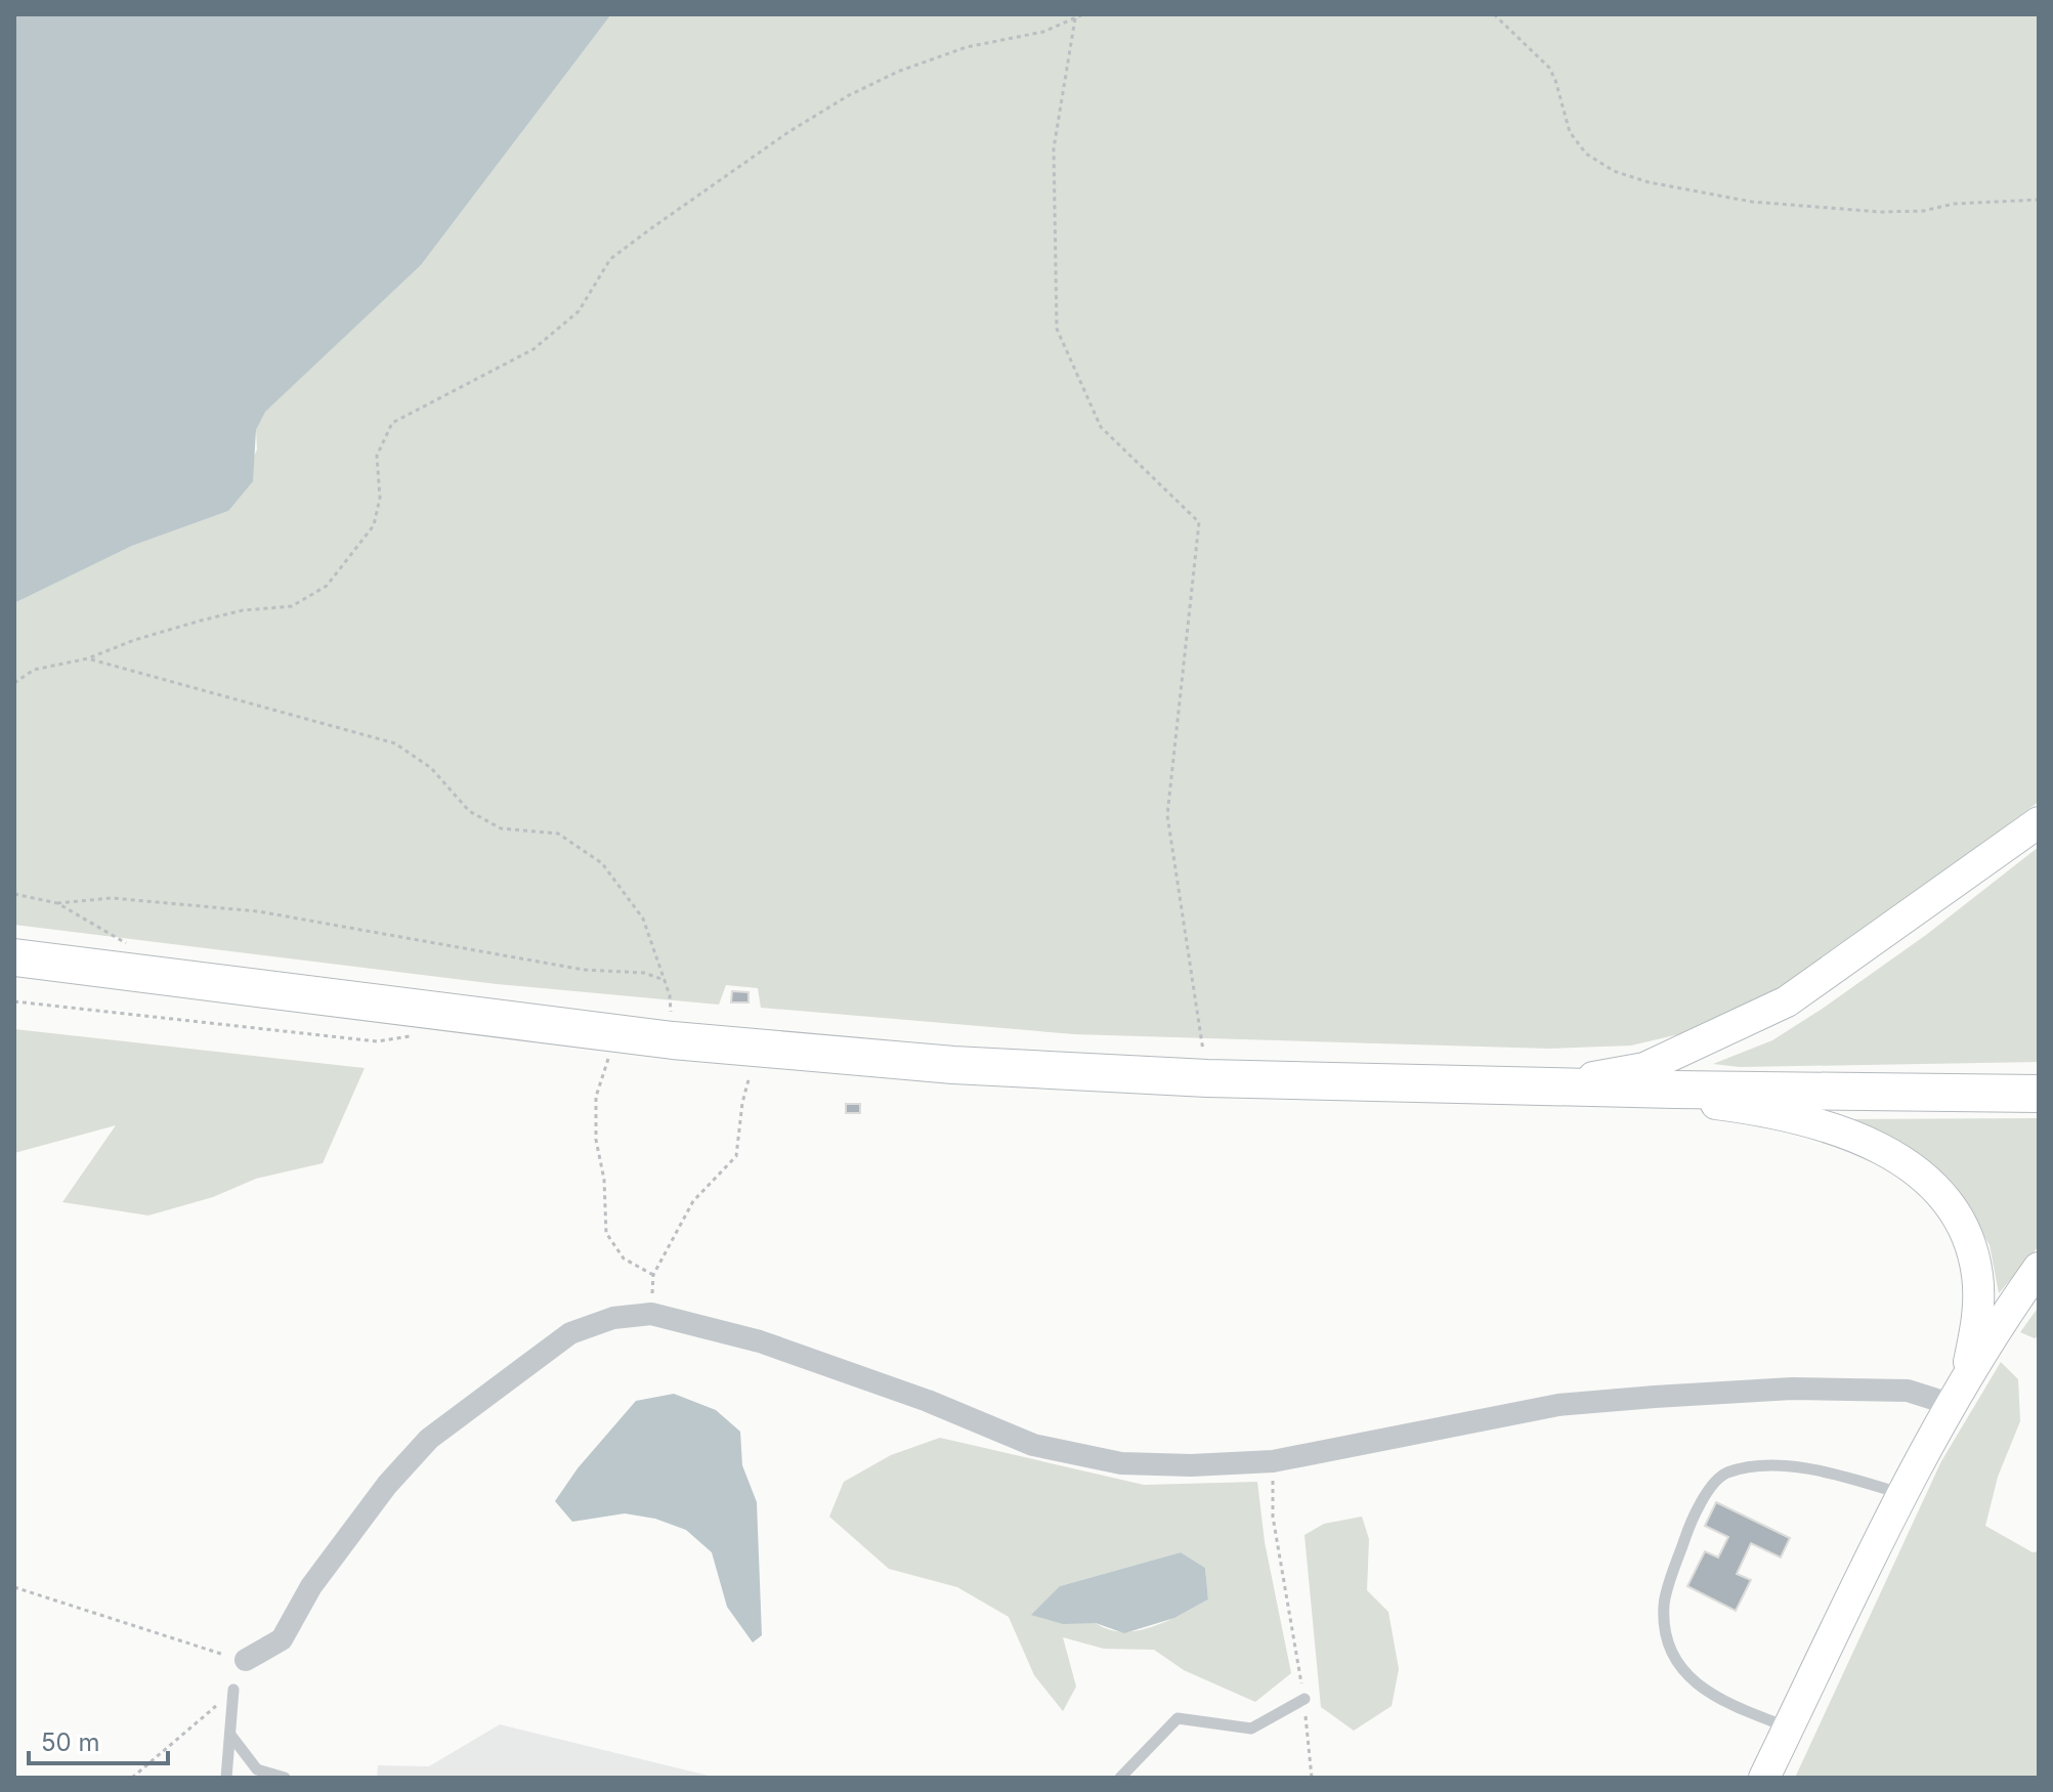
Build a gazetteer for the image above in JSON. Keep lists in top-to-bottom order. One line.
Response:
{"scale_bar":"50 m"}
